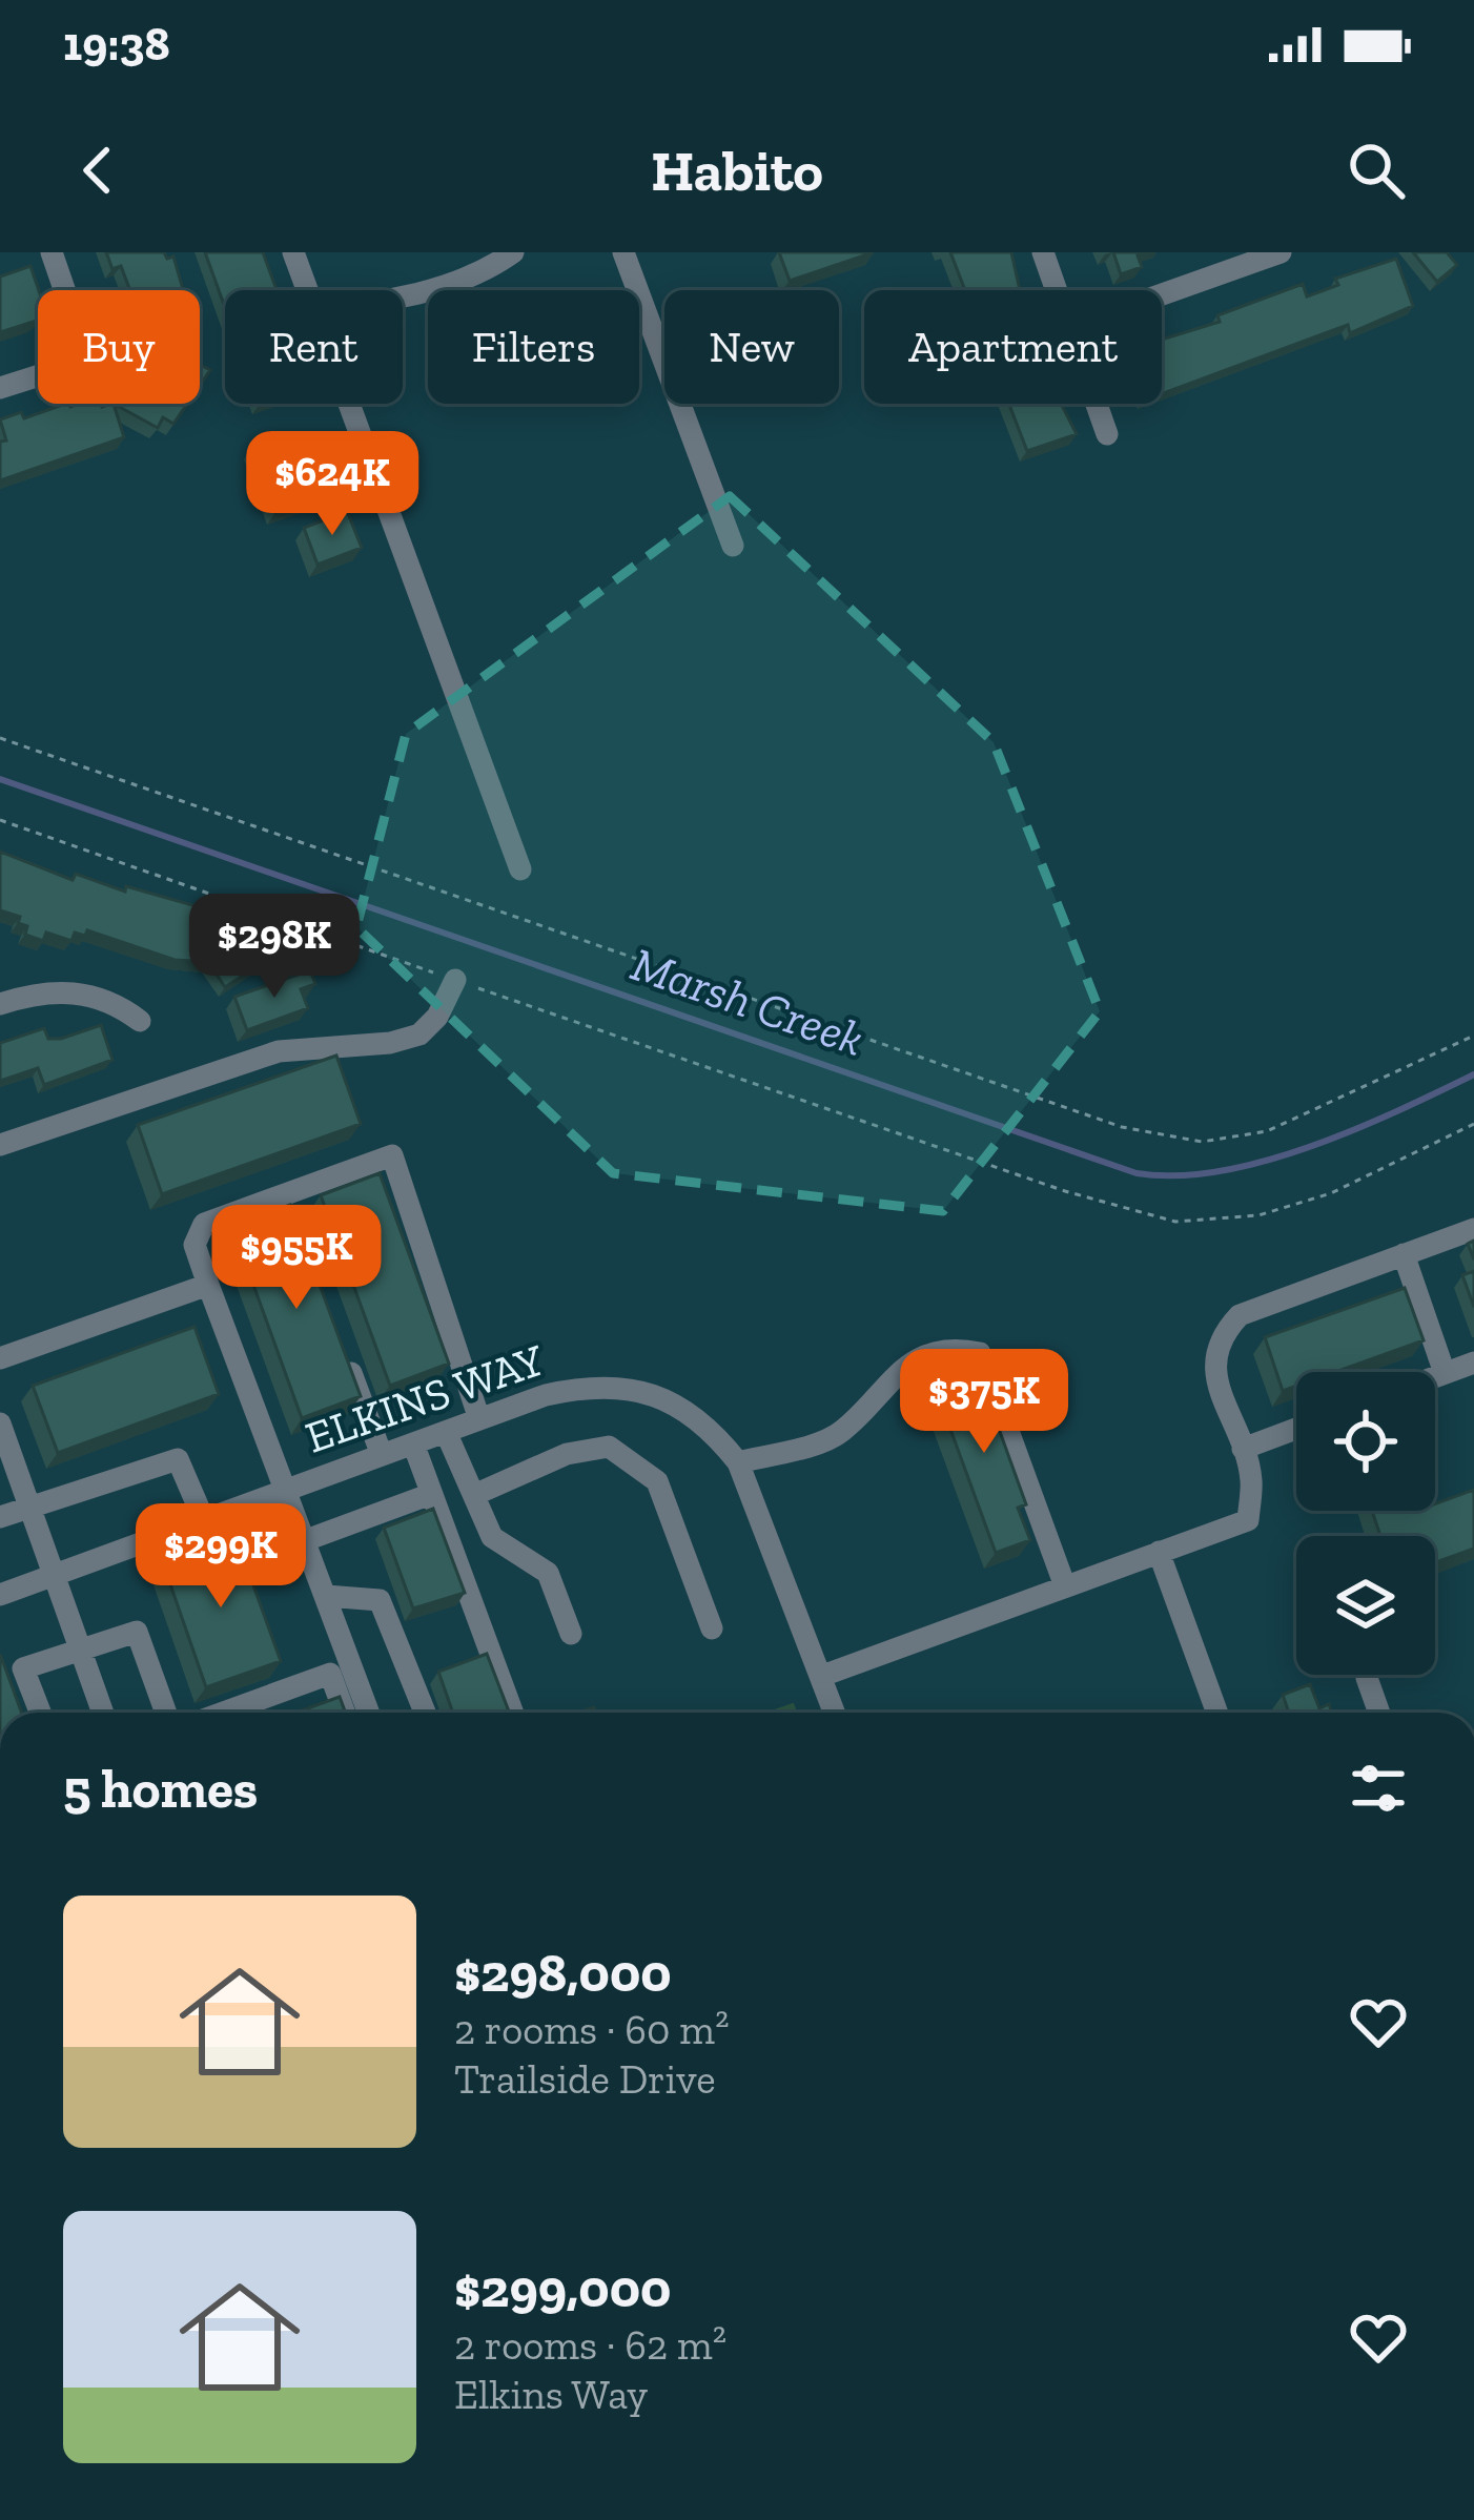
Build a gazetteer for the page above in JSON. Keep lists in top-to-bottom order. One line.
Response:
{"streets":{"street":["ELKINS WAY"]},"water":["Marsh Creek"],"page":{"status":"19:38","header":"Habito","chip":["Buy","Rent","Filters","New","Apartment"],"price":["$624K","$298K","$955K","$375K","$299K"],"heading":"5 homes","list":[{"name":"$298,000","note":"2 rooms · 60 m² · Trailside Drive"},{"name":"$299,000","note":"2 rooms · 62 m² · Elkins Way"}]}}
